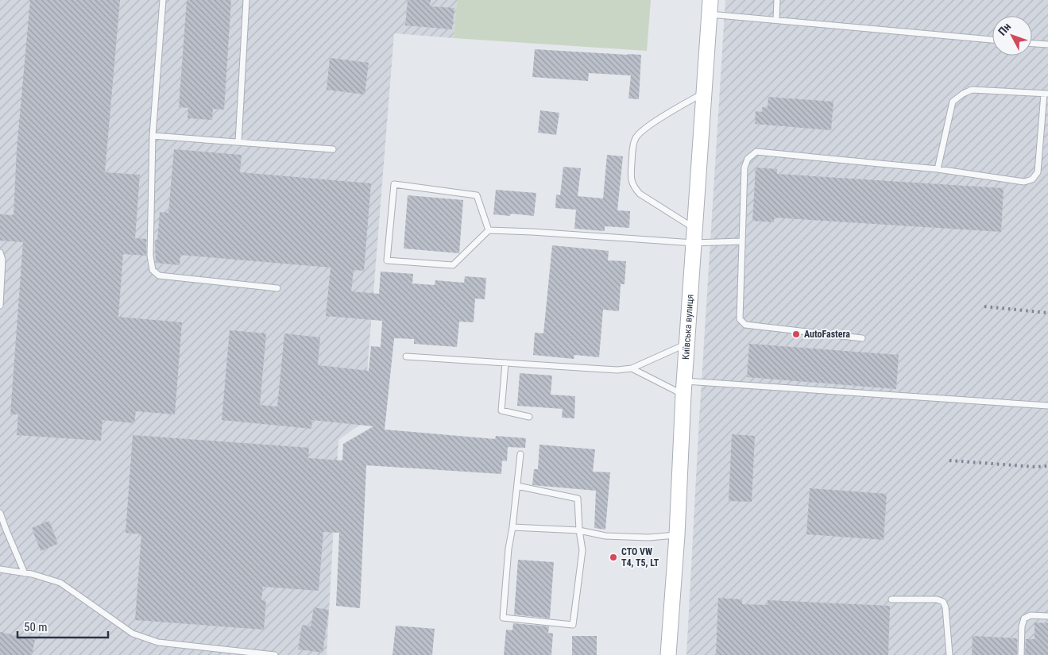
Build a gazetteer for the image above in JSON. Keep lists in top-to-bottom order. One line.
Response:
{"streets":{"main road":["Київська вулиця"]},"places":["AutoFastera","СТО VW T4, T5, LT"],"scale_bar":"50 m","north":"top left"}
